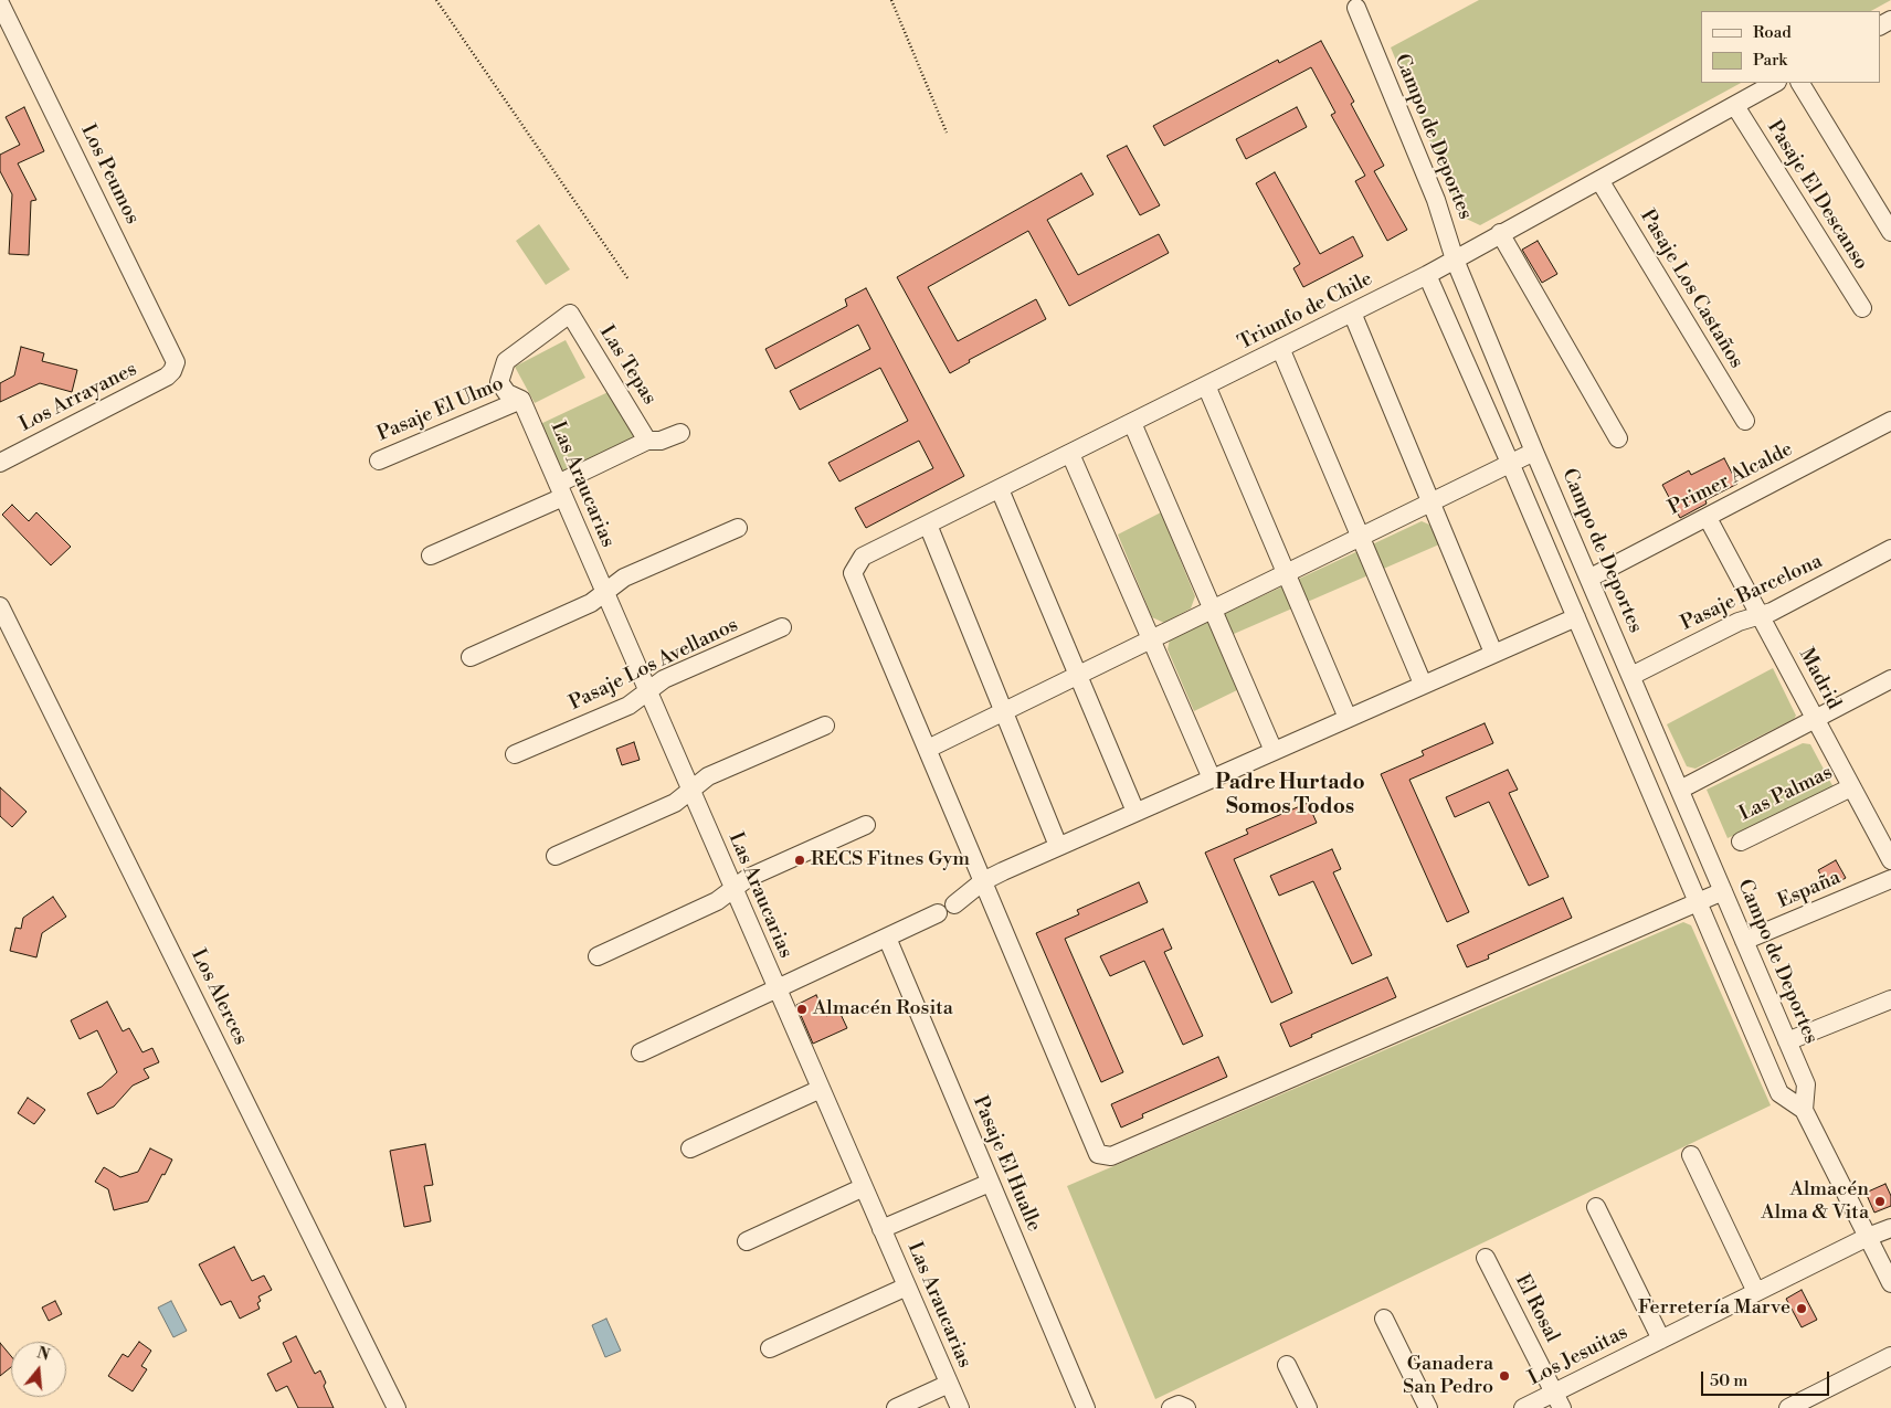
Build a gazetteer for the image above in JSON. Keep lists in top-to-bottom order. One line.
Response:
{"streets":{"street":["Campo de Deportes","Los Peumos","Pasaje El Descanso","Pasaje Los Castaños","Triunfo de Chile","Las Tepas","Los Arrayanes","Pasaje El Ulmo","Primer Alcalde","Las Araucarias","Pasaje Barcelona","Pasaje Los Avellanos","Madrid","Las Palmas","España","Los Alerces","Pasaje El Hualle","El Rosal","Los Jesuitas"]},"crossings":[["Campo de Deportes","Triunfo de Chile"],["Campo de Deportes","Primer Alcalde"],["Campo de Deportes","Pasaje Barcelona"],["Campo de Deportes","España"],["Los Peumos","Los Arrayanes"],["Pasaje El Descanso","Triunfo de Chile"],["Pasaje Los Castaños","Triunfo de Chile"],["Las Tepas","Pasaje El Ulmo"],["Las Tepas","Las Araucarias"],["Pasaje El Ulmo","Las Araucarias"],["Primer Alcalde","Madrid"],["Las Araucarias","Pasaje Los Avellanos"],["Pasaje Barcelona","Madrid"],["Madrid","Las Palmas"],["El Rosal","Los Jesuitas"]],"districts":["Padre Hurtado Somos Todos"],"places":["RECS Fitnes Gym","Almacén Rosita","Almacén Alma & Vita","Ferretería Marve","Ganadera San Pedro"],"legend":["Road","Park"],"scale_bar":"50 m","north":"top"}
